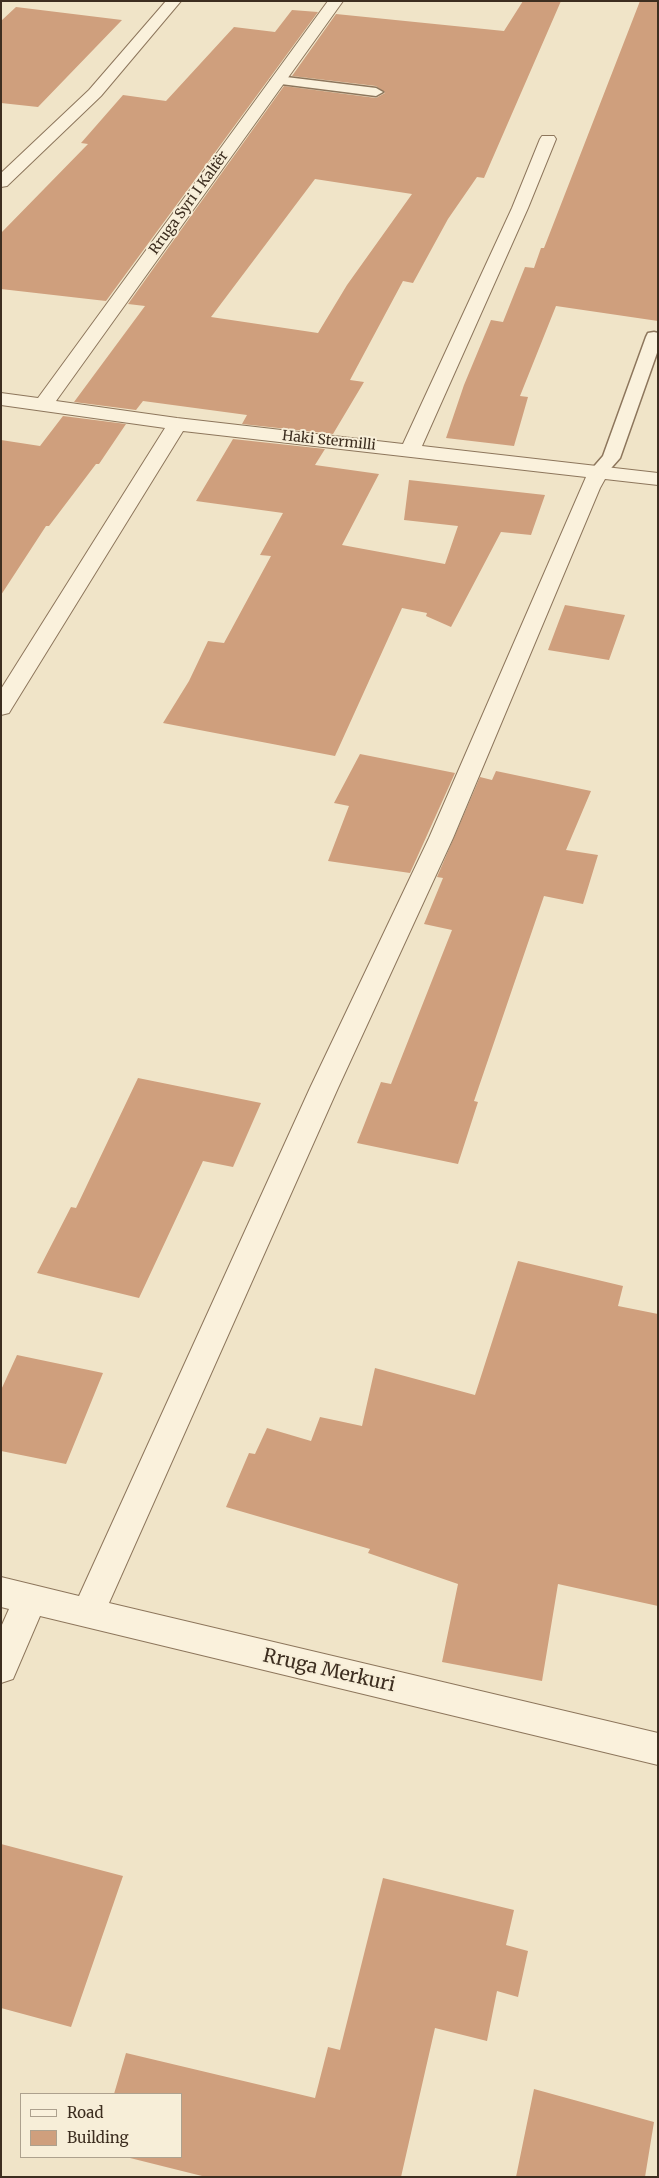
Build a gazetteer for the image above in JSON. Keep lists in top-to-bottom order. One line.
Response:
{"streets":{"street":["Rruga Syri I Kaltër","Haki Stermilli","Rruga Merkuri"]},"crossings":[["Rruga Syri I Kaltër","Haki Stermilli"]],"legend":["Road","Building"]}
